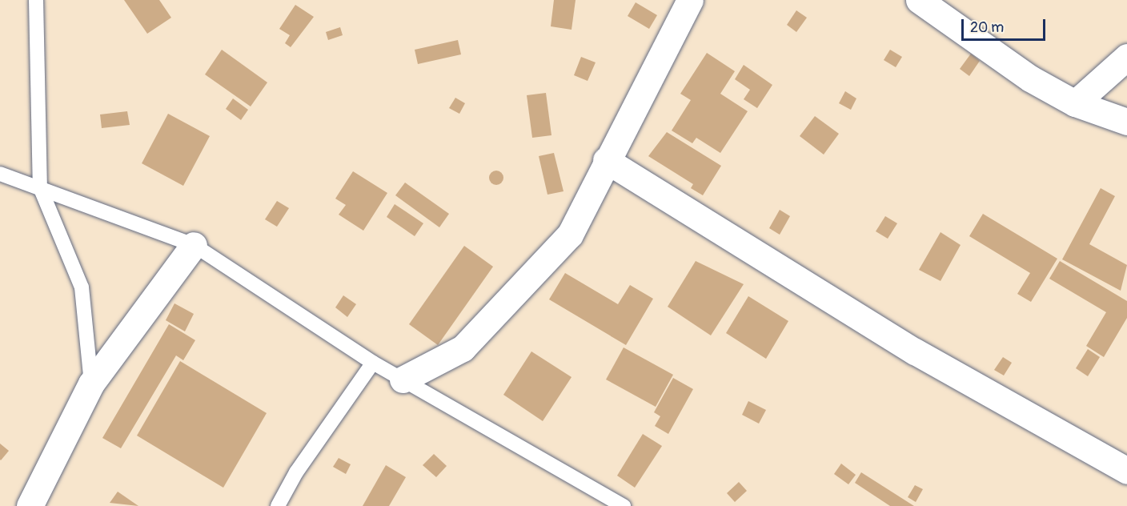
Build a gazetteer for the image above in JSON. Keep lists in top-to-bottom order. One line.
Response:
{"scale_bar":"20 m"}
